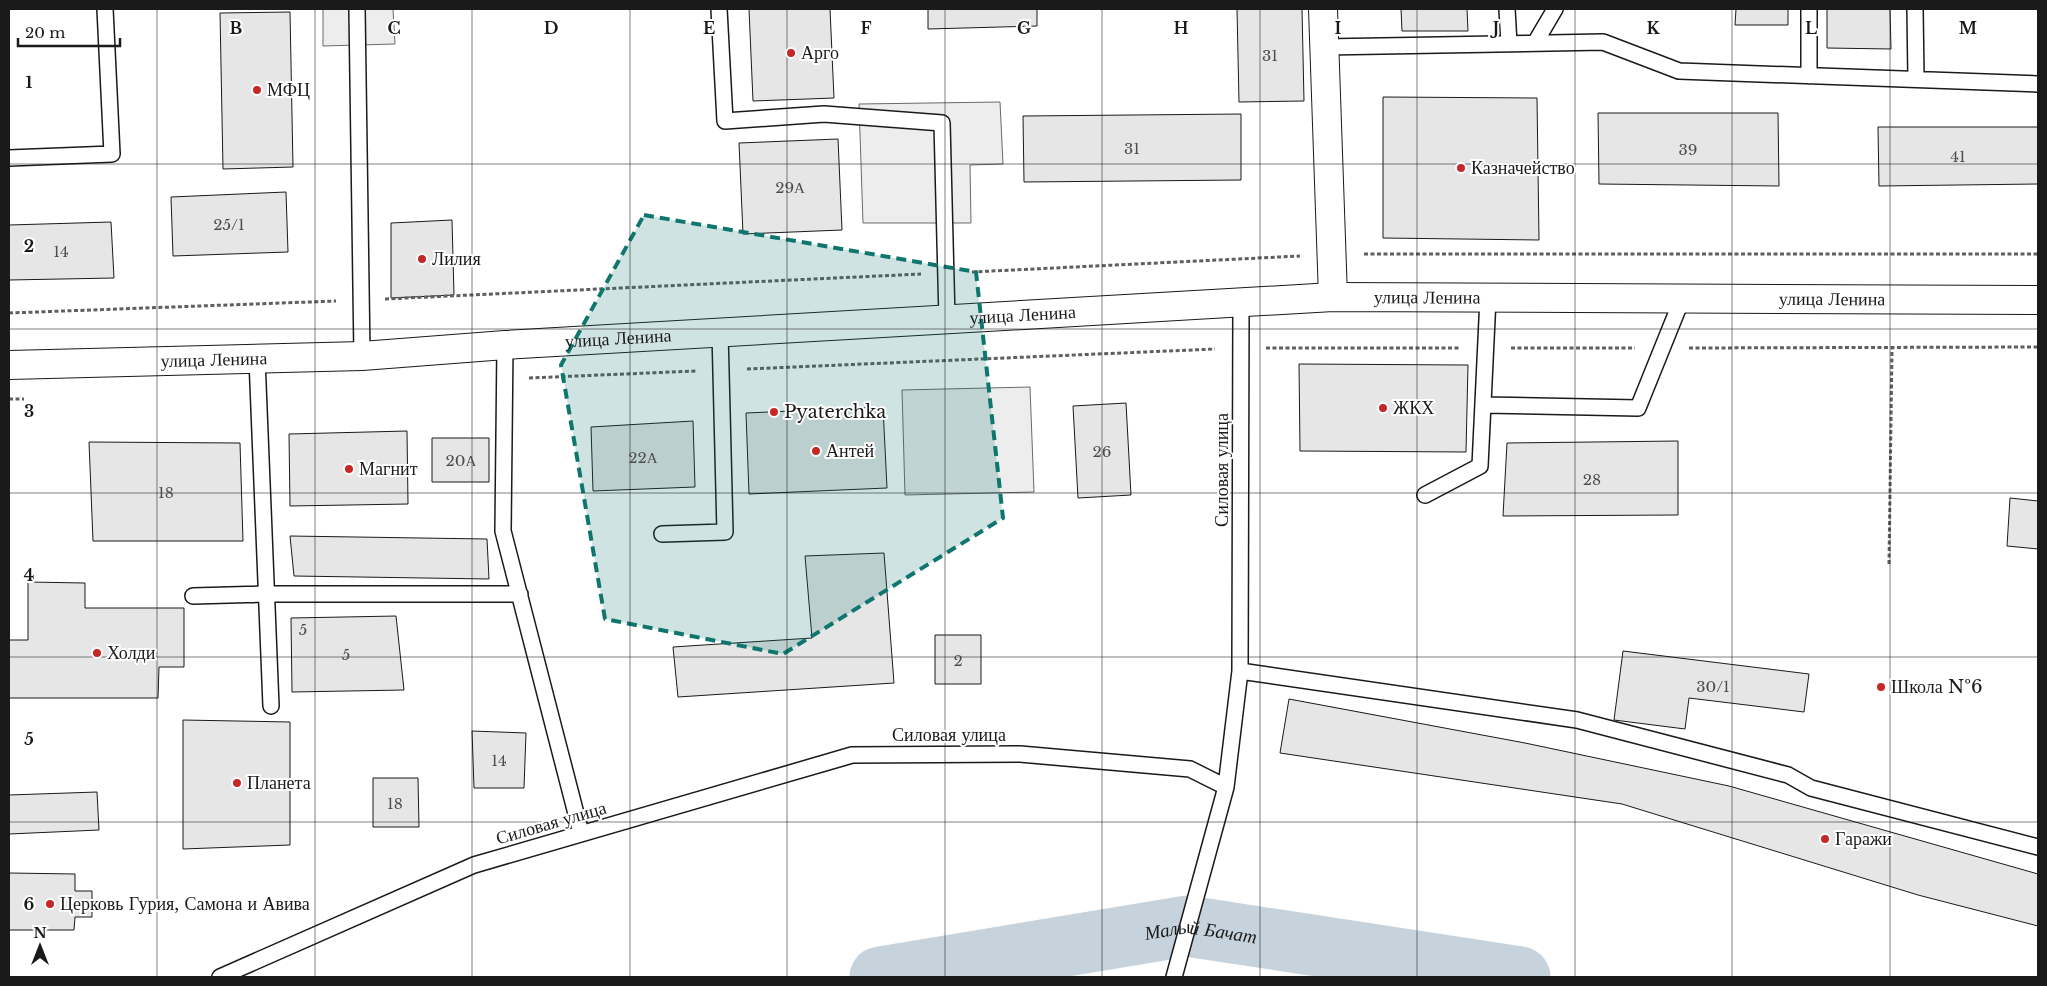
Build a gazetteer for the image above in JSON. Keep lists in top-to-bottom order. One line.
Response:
{"streets":{"street":["улица Ленина"],"lane":["Силовая улица"]},"crossings":[["улица Ленина","Силовая улица"]],"water":["Малый Бачат"],"places":["Арго","МФЦ","Казначейство","Лилия","ЖКХ","Pyaterchka","Антей","Магнит","Холди","Школа №6","Планета","Гаражи","Церковь Гурия, Самона и Авива"],"house_numbers":["31","31","39","41","29А","25/1","14","26","22А","20А","28","18","5","5","2","30/1","14","18"],"scale_bar":"20 m","north":"top","grid":{"columns":["B","C","D","E","F","G","H","I","J","K","L","M"],"rows":["1","2","3","4","5","6"]}}
